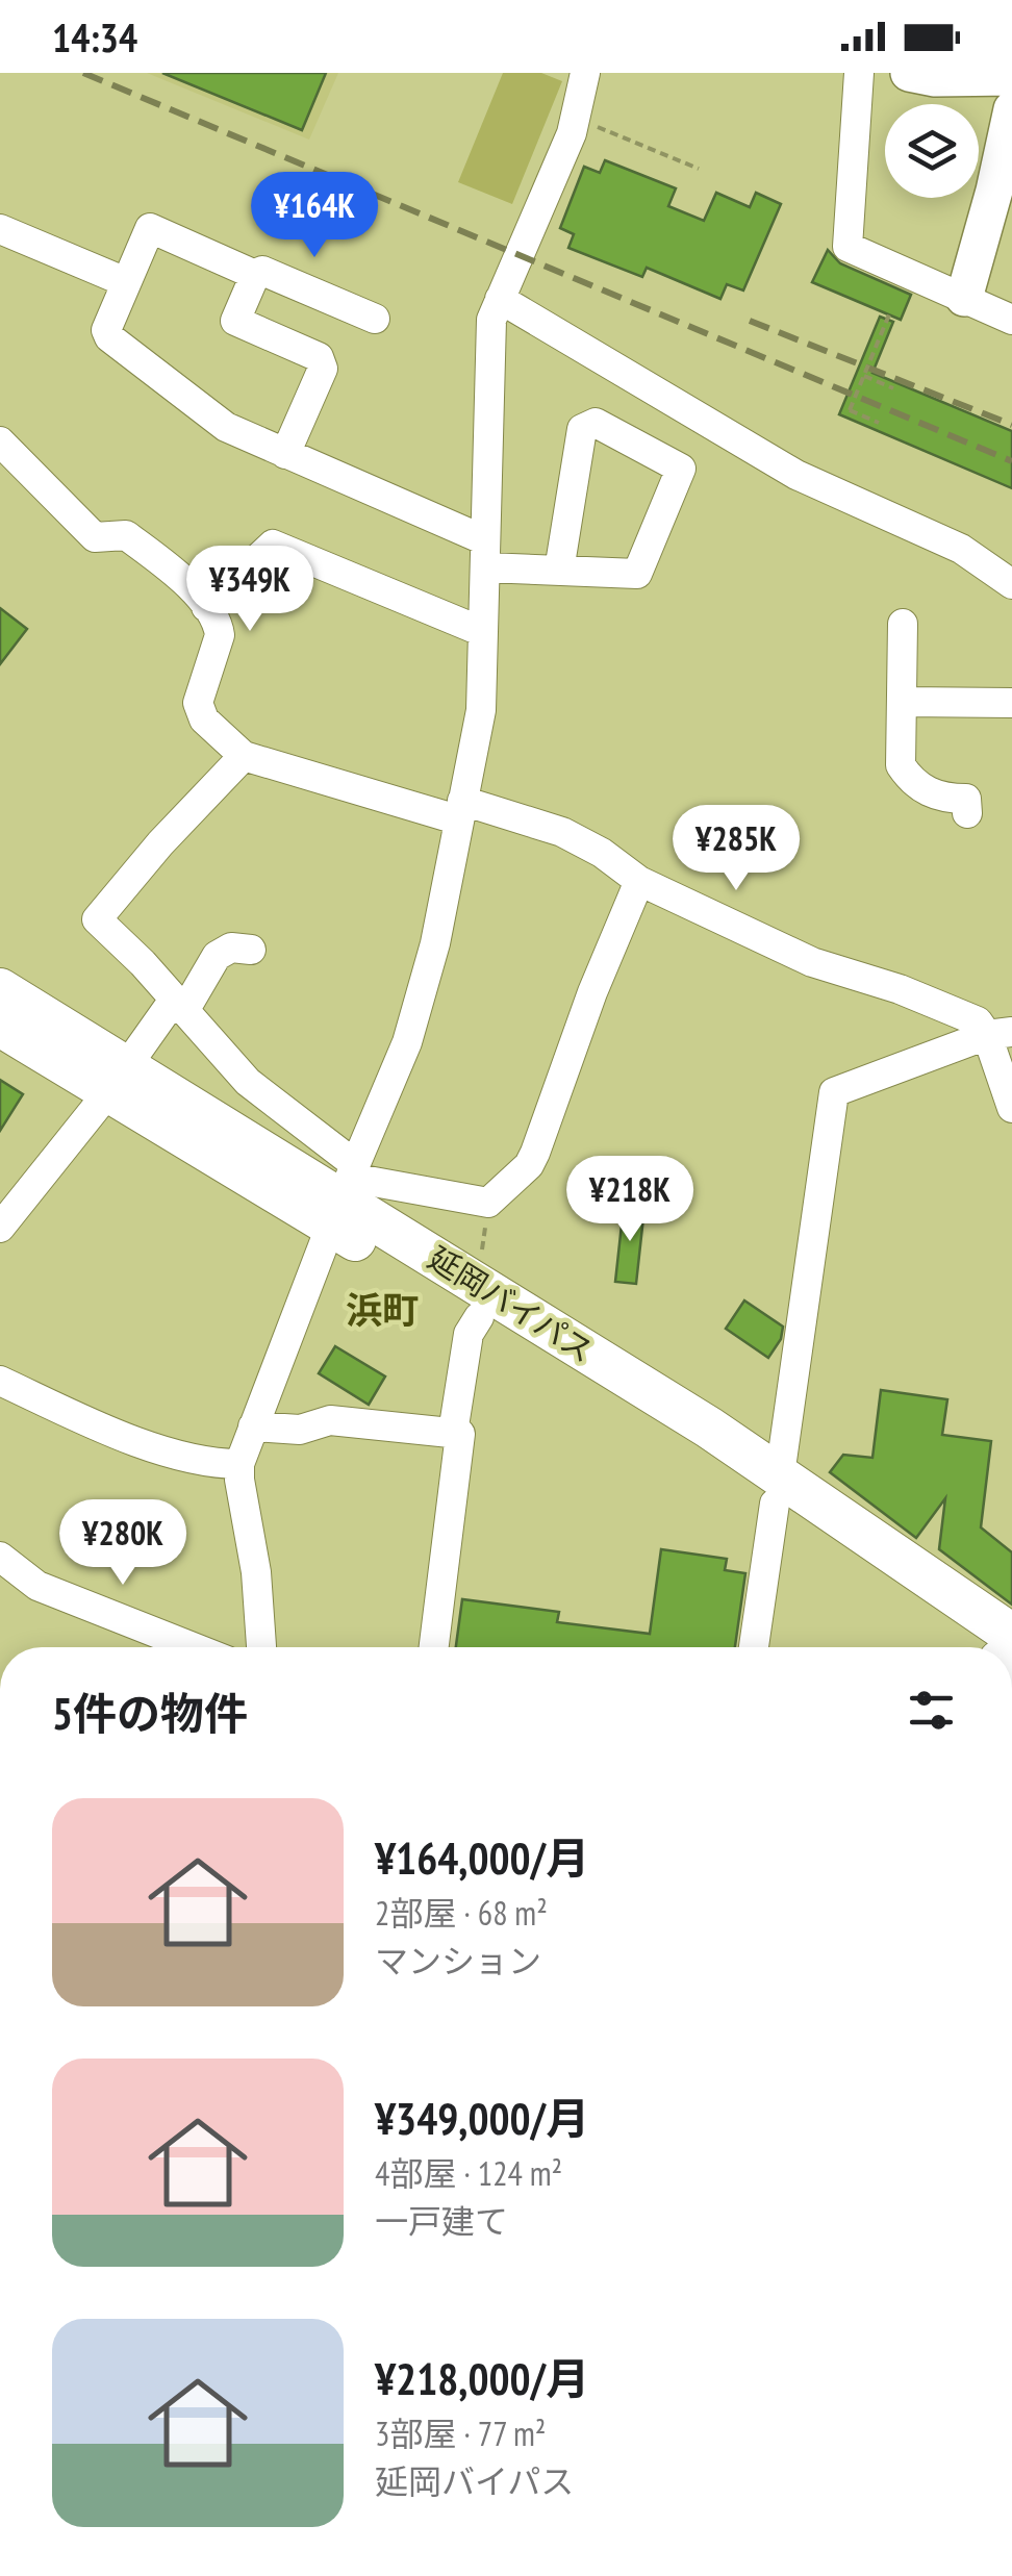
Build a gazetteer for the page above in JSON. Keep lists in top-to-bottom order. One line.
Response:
{"streets":{"highway":["延岡バイパス"]},"districts":["浜町"],"page":{"status":"14:34","price":["¥164K","¥349K","¥285K","¥218K","¥280K"],"heading":"5件の物件","list":[{"name":"¥164,000/月","note":"2部屋 · 68 m² · マンション"},{"name":"¥349,000/月","note":"4部屋 · 124 m² · 一戸建て"},{"name":"¥218,000/月","note":"3部屋 · 77 m² · 延岡バイパス"}]}}
